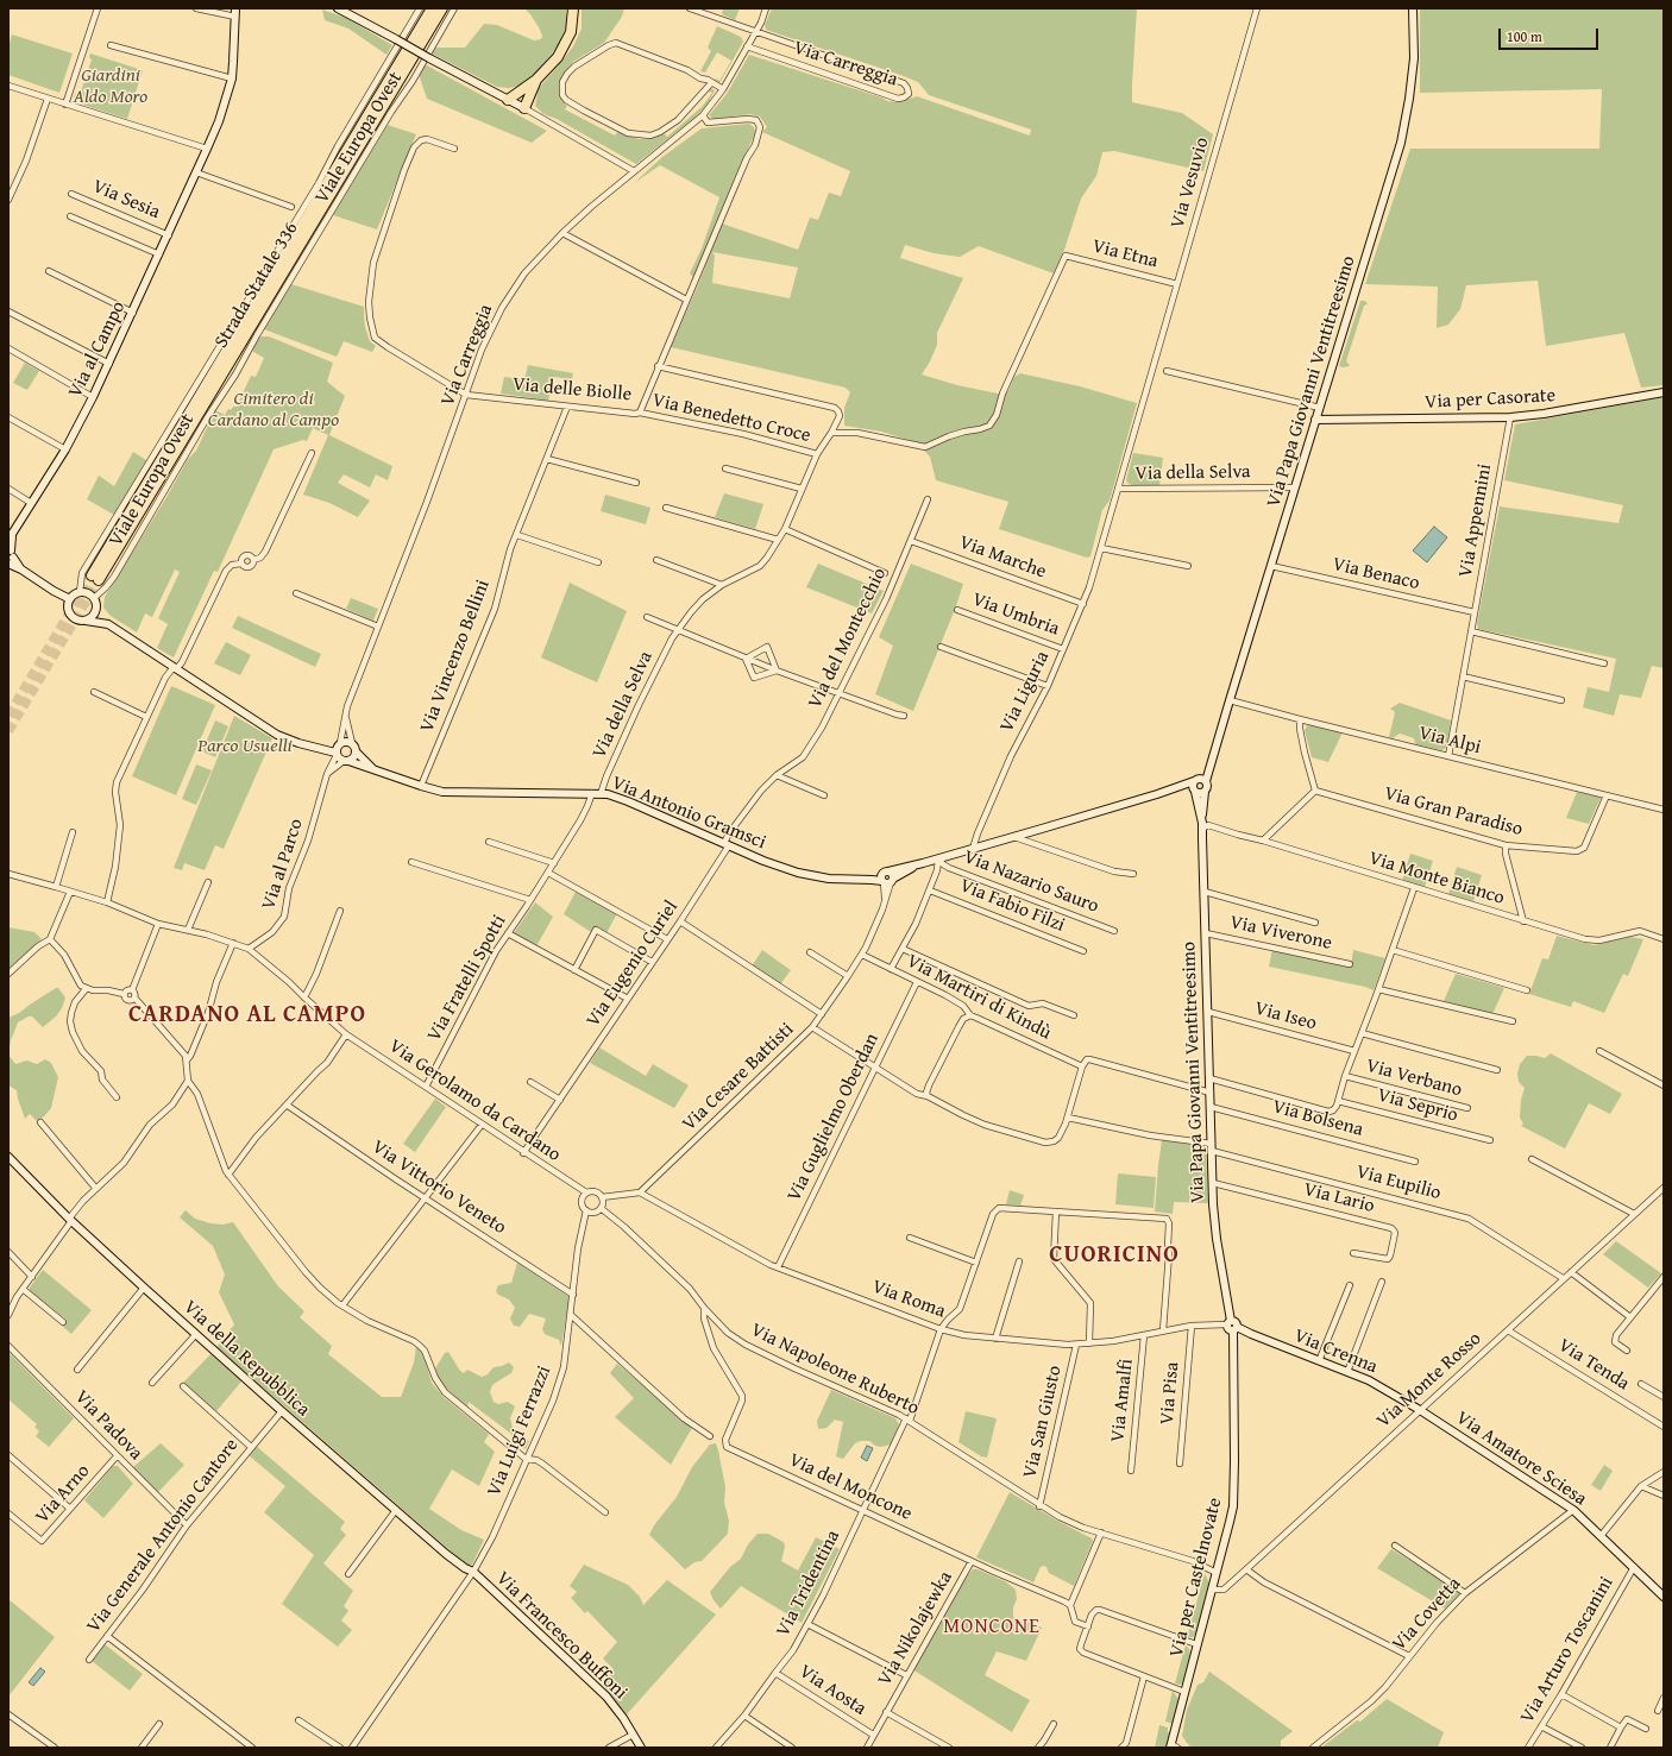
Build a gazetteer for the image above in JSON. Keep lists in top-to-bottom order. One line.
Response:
{"streets":{"highway":["Strada Statale 336"],"street":["Via Carreggia","Viale Europa Ovest","Via Vesuvio","Via Sesia","Via Etna","Via al Campo","Via Papa Giovanni Ventitreesimo","Via delle Biolle","Via per Casorate","Via Benedetto Croce","Via della Selva","Via Appennini","Via Marche","Via Benaco","Via Umbria","Via del Montecchio","Via Vincenzo Bellini","Via Liguria","Via Alpi","Via Gran Paradiso","Via Antonio Gramsci","Via al Parco","Via Monte Bianco","Via Nazario Sauro","Via Fabio Filzi","Via Viverone","Via Eugenio Curiel","Via Fratelli Spotti","Via Martiri di Kindù","Via Iseo","Via Cesare Battisti","Via Verbano","Via Gerolamo da Cardano","Via Seprio","Via Guglielmo Oberdan","Via Bolsena","Via Eupilio","Via Vittorio Veneto","Via Lario","Via Roma","Via Crenna","Via della Repubblica","Via Tenda","Via Napoleone Ruberto","Via Monte Rosso","Via Pisa","Via Amalfi","Via San Giusto","Via Padova","Via Luigi Ferrazzi","Via Amatore Sciesa","Via del Moncone","Via Arno","Via Generale Antonio Cantore","Via per Castelnovate","Via Tridentina","Via Covetta","Via Nikolajewka","Via Francesco Buffoni","Via Arturo Toscanini","Via Aosta"]},"crossings":[["Via Carreggia","Via delle Biolle"],["Via Carreggia","Via Antonio Gramsci"],["Via Carreggia","Via al Parco"],["Via Vesuvio","Via Etna"],["Via Vesuvio","Via Liguria"],["Via Sesia","Via al Campo"],["Via Etna","Via della Selva"],["Via Papa Giovanni Ventitreesimo","Via per Casorate"],["Via Papa Giovanni Ventitreesimo","Via della Selva"],["Via Papa Giovanni Ventitreesimo","Via Benaco"],["Via Papa Giovanni Ventitreesimo","Via Alpi"],["Via Papa Giovanni Ventitreesimo","Via Antonio Gramsci"],["Via Papa Giovanni Ventitreesimo","Via Monte Bianco"],["Via Papa Giovanni Ventitreesimo","Via Viverone"],["Via Papa Giovanni Ventitreesimo","Via Iseo"],["Via Papa Giovanni Ventitreesimo","Via Bolsena"],["Via Papa Giovanni Ventitreesimo","Via Eupilio"],["Via Papa Giovanni Ventitreesimo","Via Lario"],["Via Papa Giovanni Ventitreesimo","Via Roma"],["Via delle Biolle","Via Benedetto Croce"],["Via delle Biolle","Via della Selva"],["Via delle Biolle","Via Vincenzo Bellini"],["Via per Casorate","Via Appennini"],["Via Benedetto Croce","Via della Selva"],["Via della Selva","Via Liguria"],["Via della Selva","Via Antonio Gramsci"],["Via Appennini","Via Benaco"],["Via Appennini","Via Alpi"],["Via Marche","Via del Montecchio"],["Via Marche","Via Liguria"],["Via Umbria","Via Liguria"],["Via del Montecchio","Via Antonio Gramsci"],["Via del Montecchio","Via Eugenio Curiel"],["Via Vincenzo Bellini","Via Antonio Gramsci"],["Via Liguria","Via Antonio Gramsci"],["Via Alpi","Via Gran Paradiso"],["Via Antonio Gramsci","Via al Parco"],["Via Antonio Gramsci","Via Nazario Sauro"],["Via Antonio Gramsci","Via Fabio Filzi"],["Via Antonio Gramsci","Via Eugenio Curiel"],["Via Antonio Gramsci","Via Fratelli Spotti"],["Via Antonio Gramsci","Via Cesare Battisti"],["Via al Parco","Via Gerolamo da Cardano"],["Via Nazario Sauro","Via Fabio Filzi"],["Via Fabio Filzi","Via Martiri di Kindù"],["Via Eugenio Curiel","Via Gerolamo da Cardano"],["Via Fratelli Spotti","Via Gerolamo da Cardano"],["Via Martiri di Kindù","Via Cesare Battisti"],["Via Martiri di Kindù","Via Guglielmo Oberdan"],["Via Cesare Battisti","Via Roma"],["Via Verbano","Via Seprio"],["Via Gerolamo da Cardano","Via Napoleone Ruberto"],["Via Gerolamo da Cardano","Via Luigi Ferrazzi"],["Via Guglielmo Oberdan","Via Roma"],["Via Eupilio","Via Monte Rosso"],["Via Vittorio Veneto","Via Luigi Ferrazzi"],["Via Roma","Via Pisa"],["Via Roma","Via Amalfi"],["Via Roma","Via San Giusto"],["Via Roma","Via Tridentina"],["Via Crenna","Via Monte Rosso"],["Via Crenna","Via Amatore Sciesa"],["Via Crenna","Via per Castelnovate"],["Via della Repubblica","Via Luigi Ferrazzi"],["Via della Repubblica","Via Generale Antonio Cantore"],["Via della Repubblica","Via Francesco Buffoni"],["Via Tenda","Via Monte Rosso"],["Via Napoleone Ruberto","Via San Giusto"],["Via Napoleone Ruberto","Via Luigi Ferrazzi"],["Via Napoleone Ruberto","Via del Moncone"],["Via Napoleone Ruberto","Via per Castelnovate"],["Via Napoleone Ruberto","Via Tridentina"],["Via Monte Rosso","Via Amatore Sciesa"],["Via Monte Rosso","Via per Castelnovate"],["Via Padova","Via Arno"],["Via Padova","Via Generale Antonio Cantore"],["Via Luigi Ferrazzi","Via Francesco Buffoni"],["Via Amatore Sciesa","Via Covetta"],["Via Amatore Sciesa","Via Arturo Toscanini"],["Via del Moncone","Via Tridentina"],["Via del Moncone","Via Nikolajewka"],["Via Tridentina","Via Aosta"],["Via Nikolajewka","Via Aosta"]],"districts":["CARDANO AL CAMPO","CUORICINO","MONCONE"],"parks":["Giardini Aldo Moro","Cimitero di Cardano al Campo","Parco Usuelli"],"scale_bar":"100 m"}
